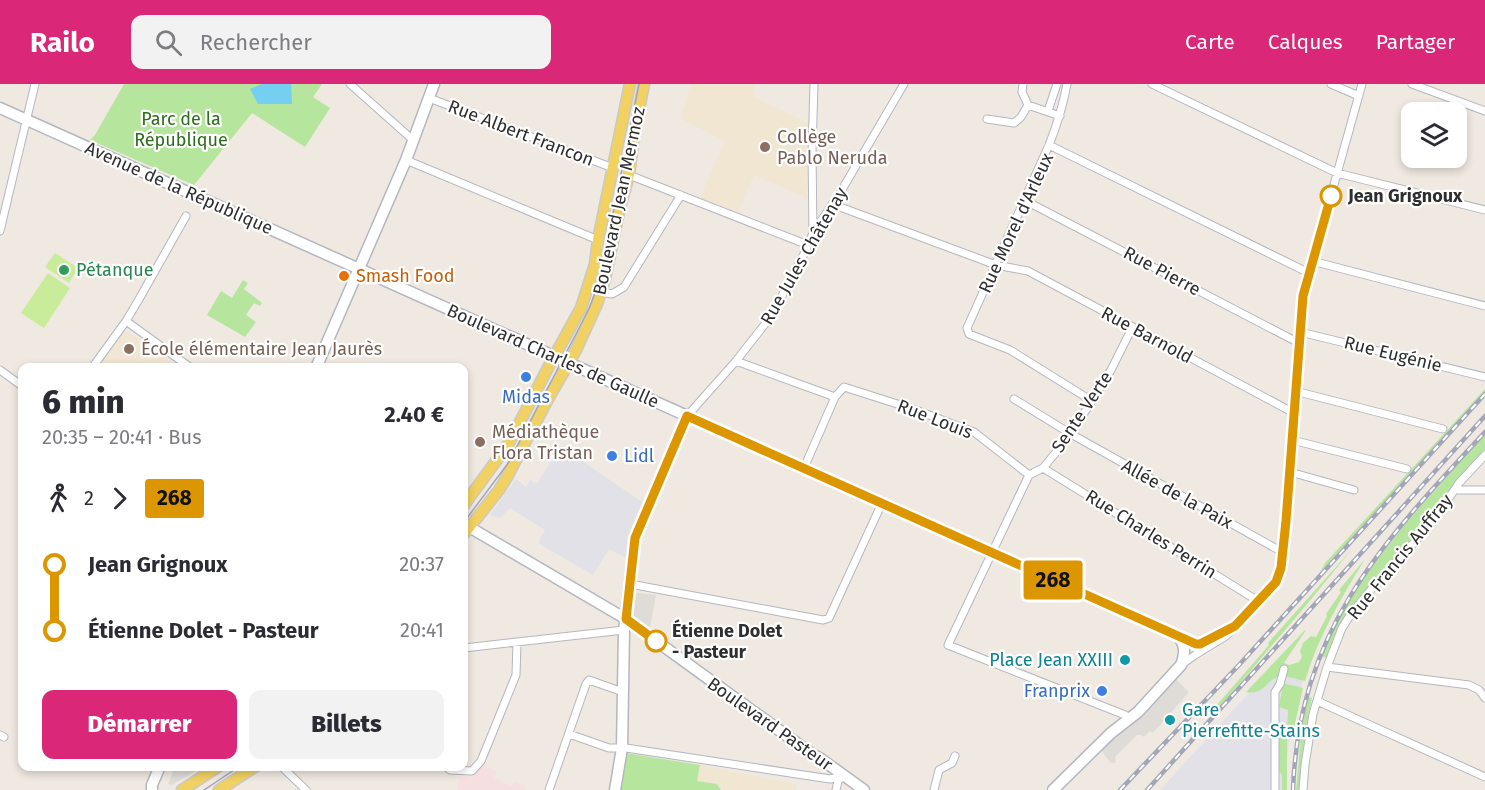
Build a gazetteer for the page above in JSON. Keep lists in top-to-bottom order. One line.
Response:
{"streets":{"main road":["Boulevard Jean Mermoz"],"street":["Rue Albert Francon","Avenue de la République","Rue Morel d'Arleux","Rue Jules Châtenay","Rue Pierre","Rue Barnold","Rue Eugénie","Boulevard Charles de Gaulle","Sente Verte","Rue Louis","Allée de la Paix","Rue Charles Perrin","Rue Francis Auffray","Boulevard Pasteur"]},"crossings":[["Rue Albert Francon","Boulevard Jean Mermoz"],["Avenue de la République","Boulevard Charles de Gaulle"],["Boulevard Jean Mermoz","Boulevard Charles de Gaulle"],["Rue Morel d'Arleux","Rue Pierre"],["Rue Morel d'Arleux","Rue Barnold"],["Rue Morel d'Arleux","Sente Verte"],["Rue Jules Châtenay","Rue Barnold"],["Rue Jules Châtenay","Boulevard Charles de Gaulle"],["Rue Barnold","Sente Verte"],["Sente Verte","Rue Louis"],["Sente Verte","Allée de la Paix"],["Sente Verte","Rue Charles Perrin"]],"parks":["Parc de la République"],"places":["Collège Pablo Neruda","Jean Grignoux","Pétanque","Smash Food","École élémentaire Jean Jaurès","Midas","Médiathèque Flora Tristan","Lidl","Étienne Dolet - Pasteur","Place Jean XXIII","Franprix","Gare Pierrefitte-Stains"],"lines":["bus line 268"],"page":{"header":"Railo","search":"Rechercher","nav":["Carte","Calques","Partager"],"on_map":"268","heading":["6 min","20:35 – 20:41 · Bus","2.40 €"],"legs":["2","268"],"list":[{"name":"Jean Grignoux","value":"20:37"},{"name":"Étienne Dolet - Pasteur","value":"20:41"}],"buttons":["Démarrer","Billets"]}}
